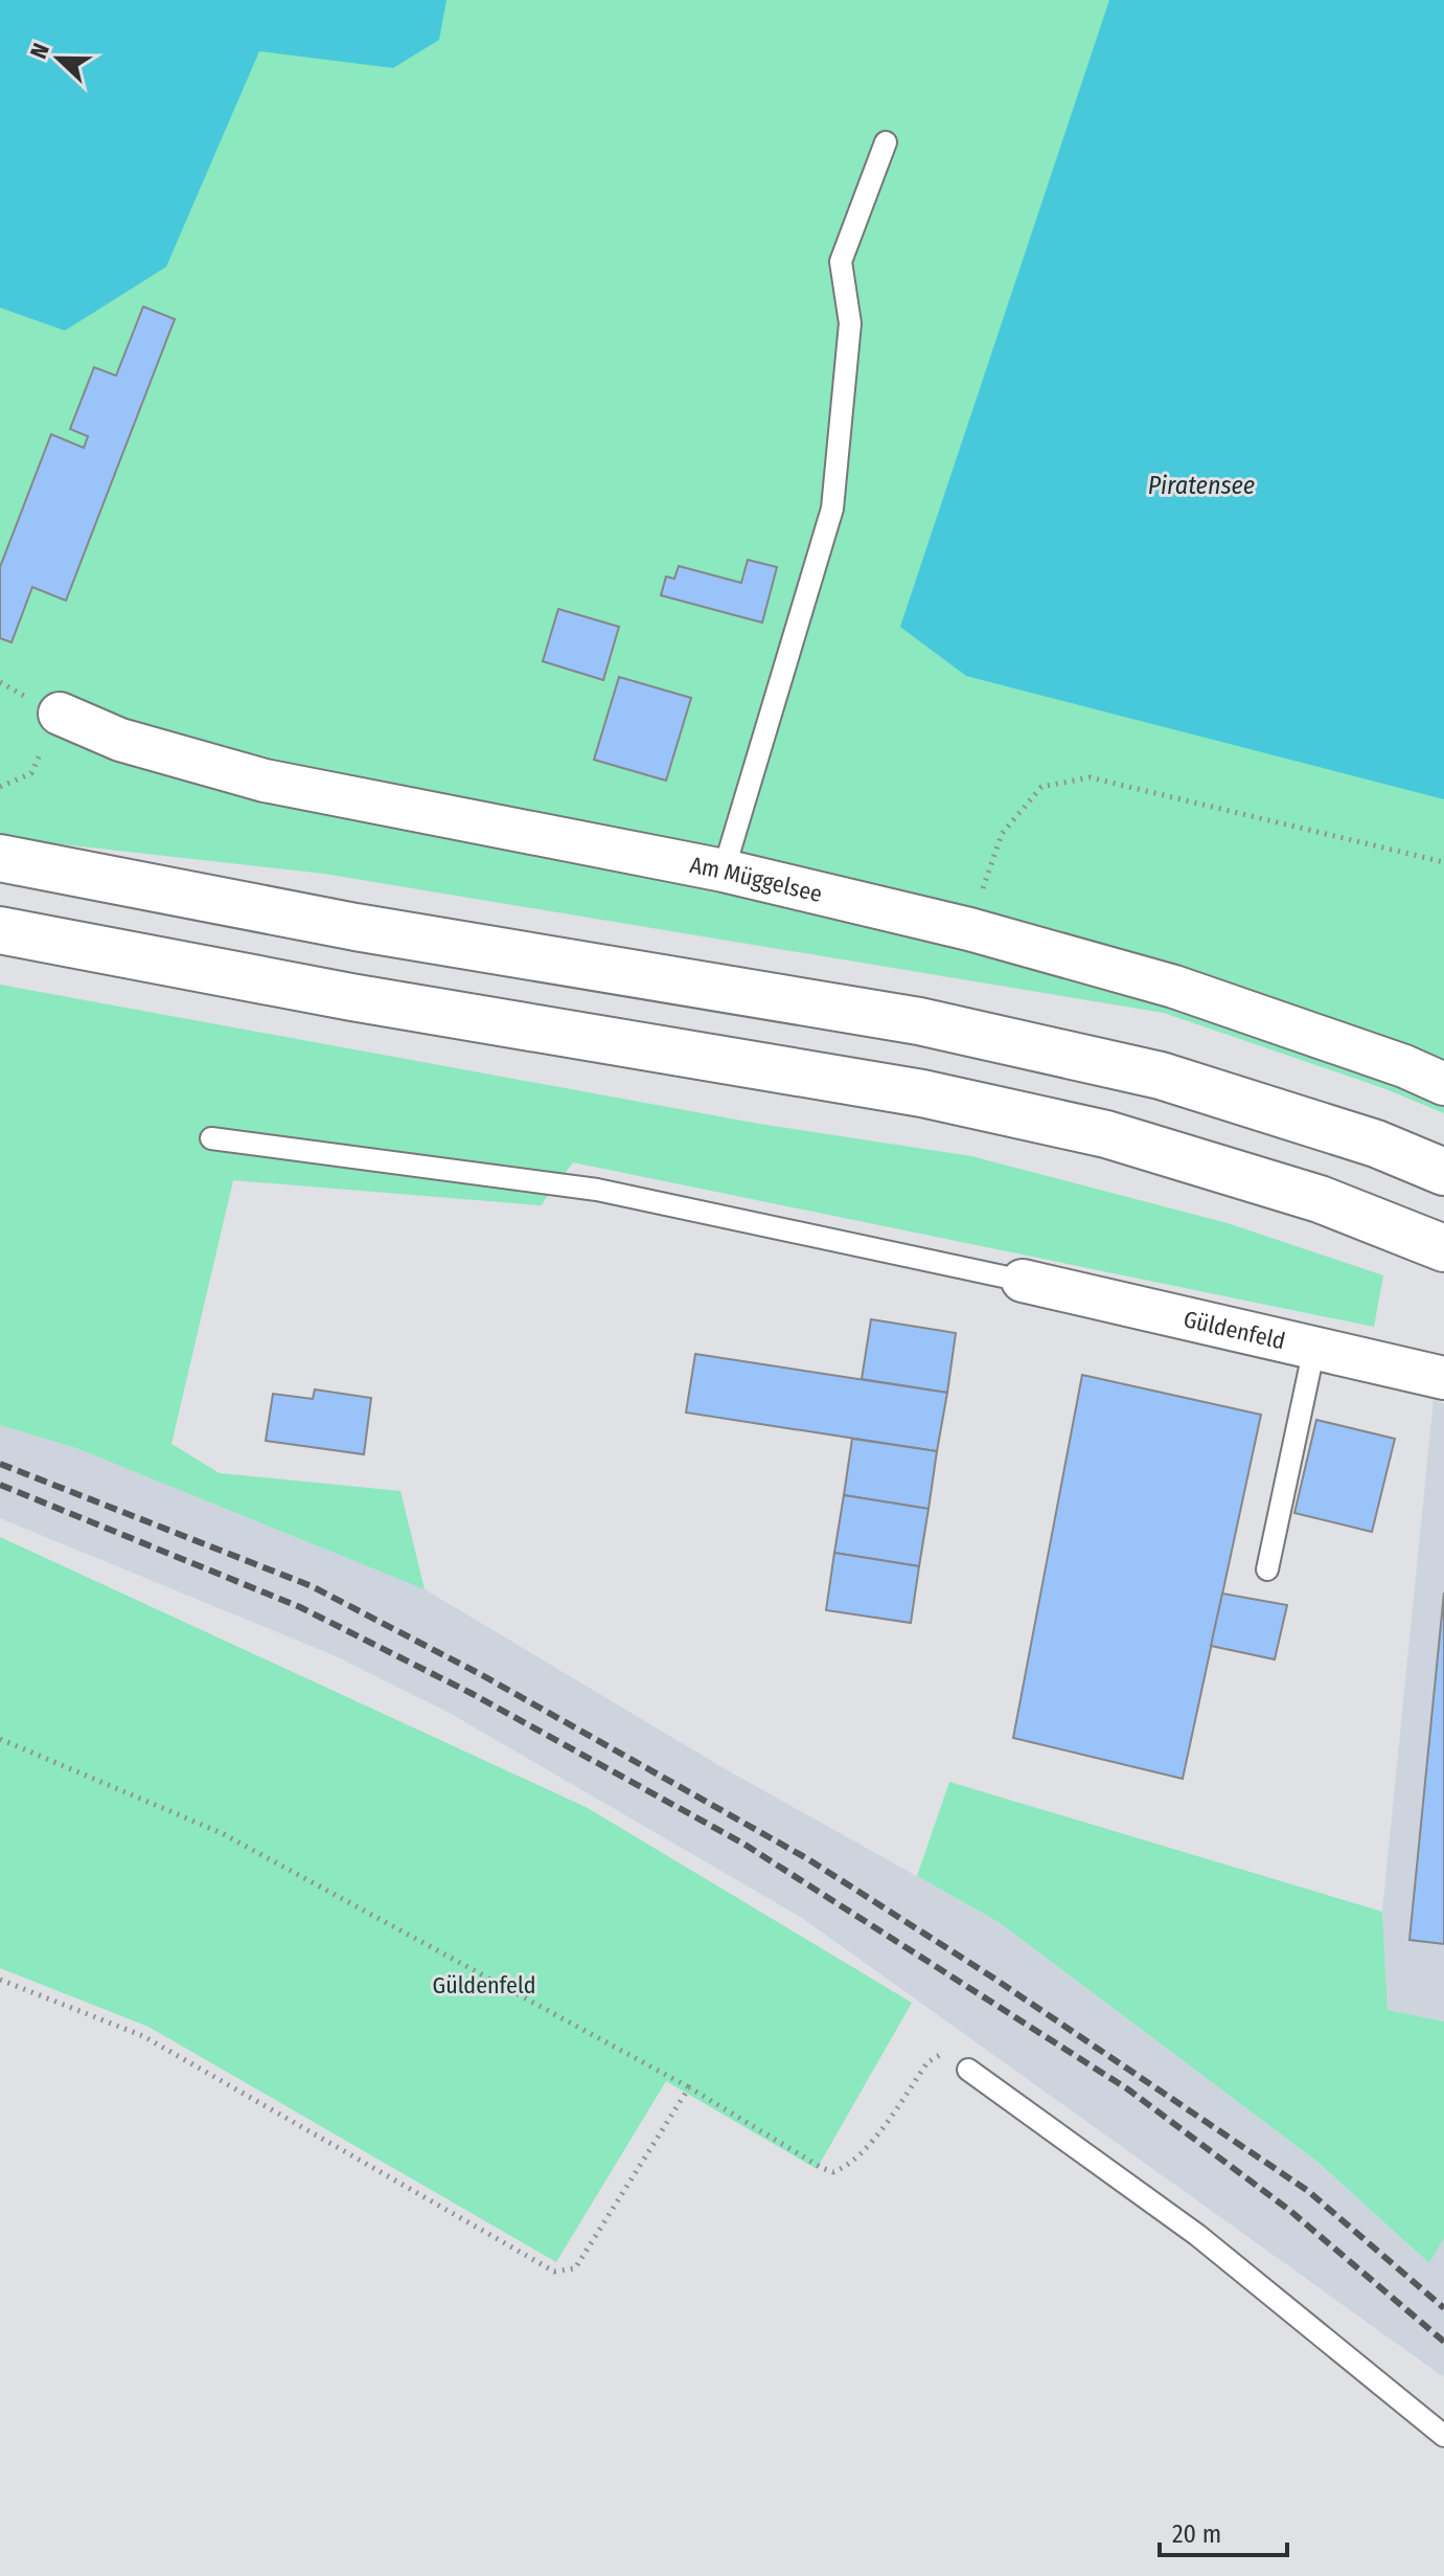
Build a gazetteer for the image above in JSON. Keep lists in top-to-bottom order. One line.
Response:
{"streets":{"street":["Am Müggelsee","Güldenfeld"]},"water":["Piratensee"],"parks":["Güldenfeld"],"scale_bar":"20 m","north":"left"}
